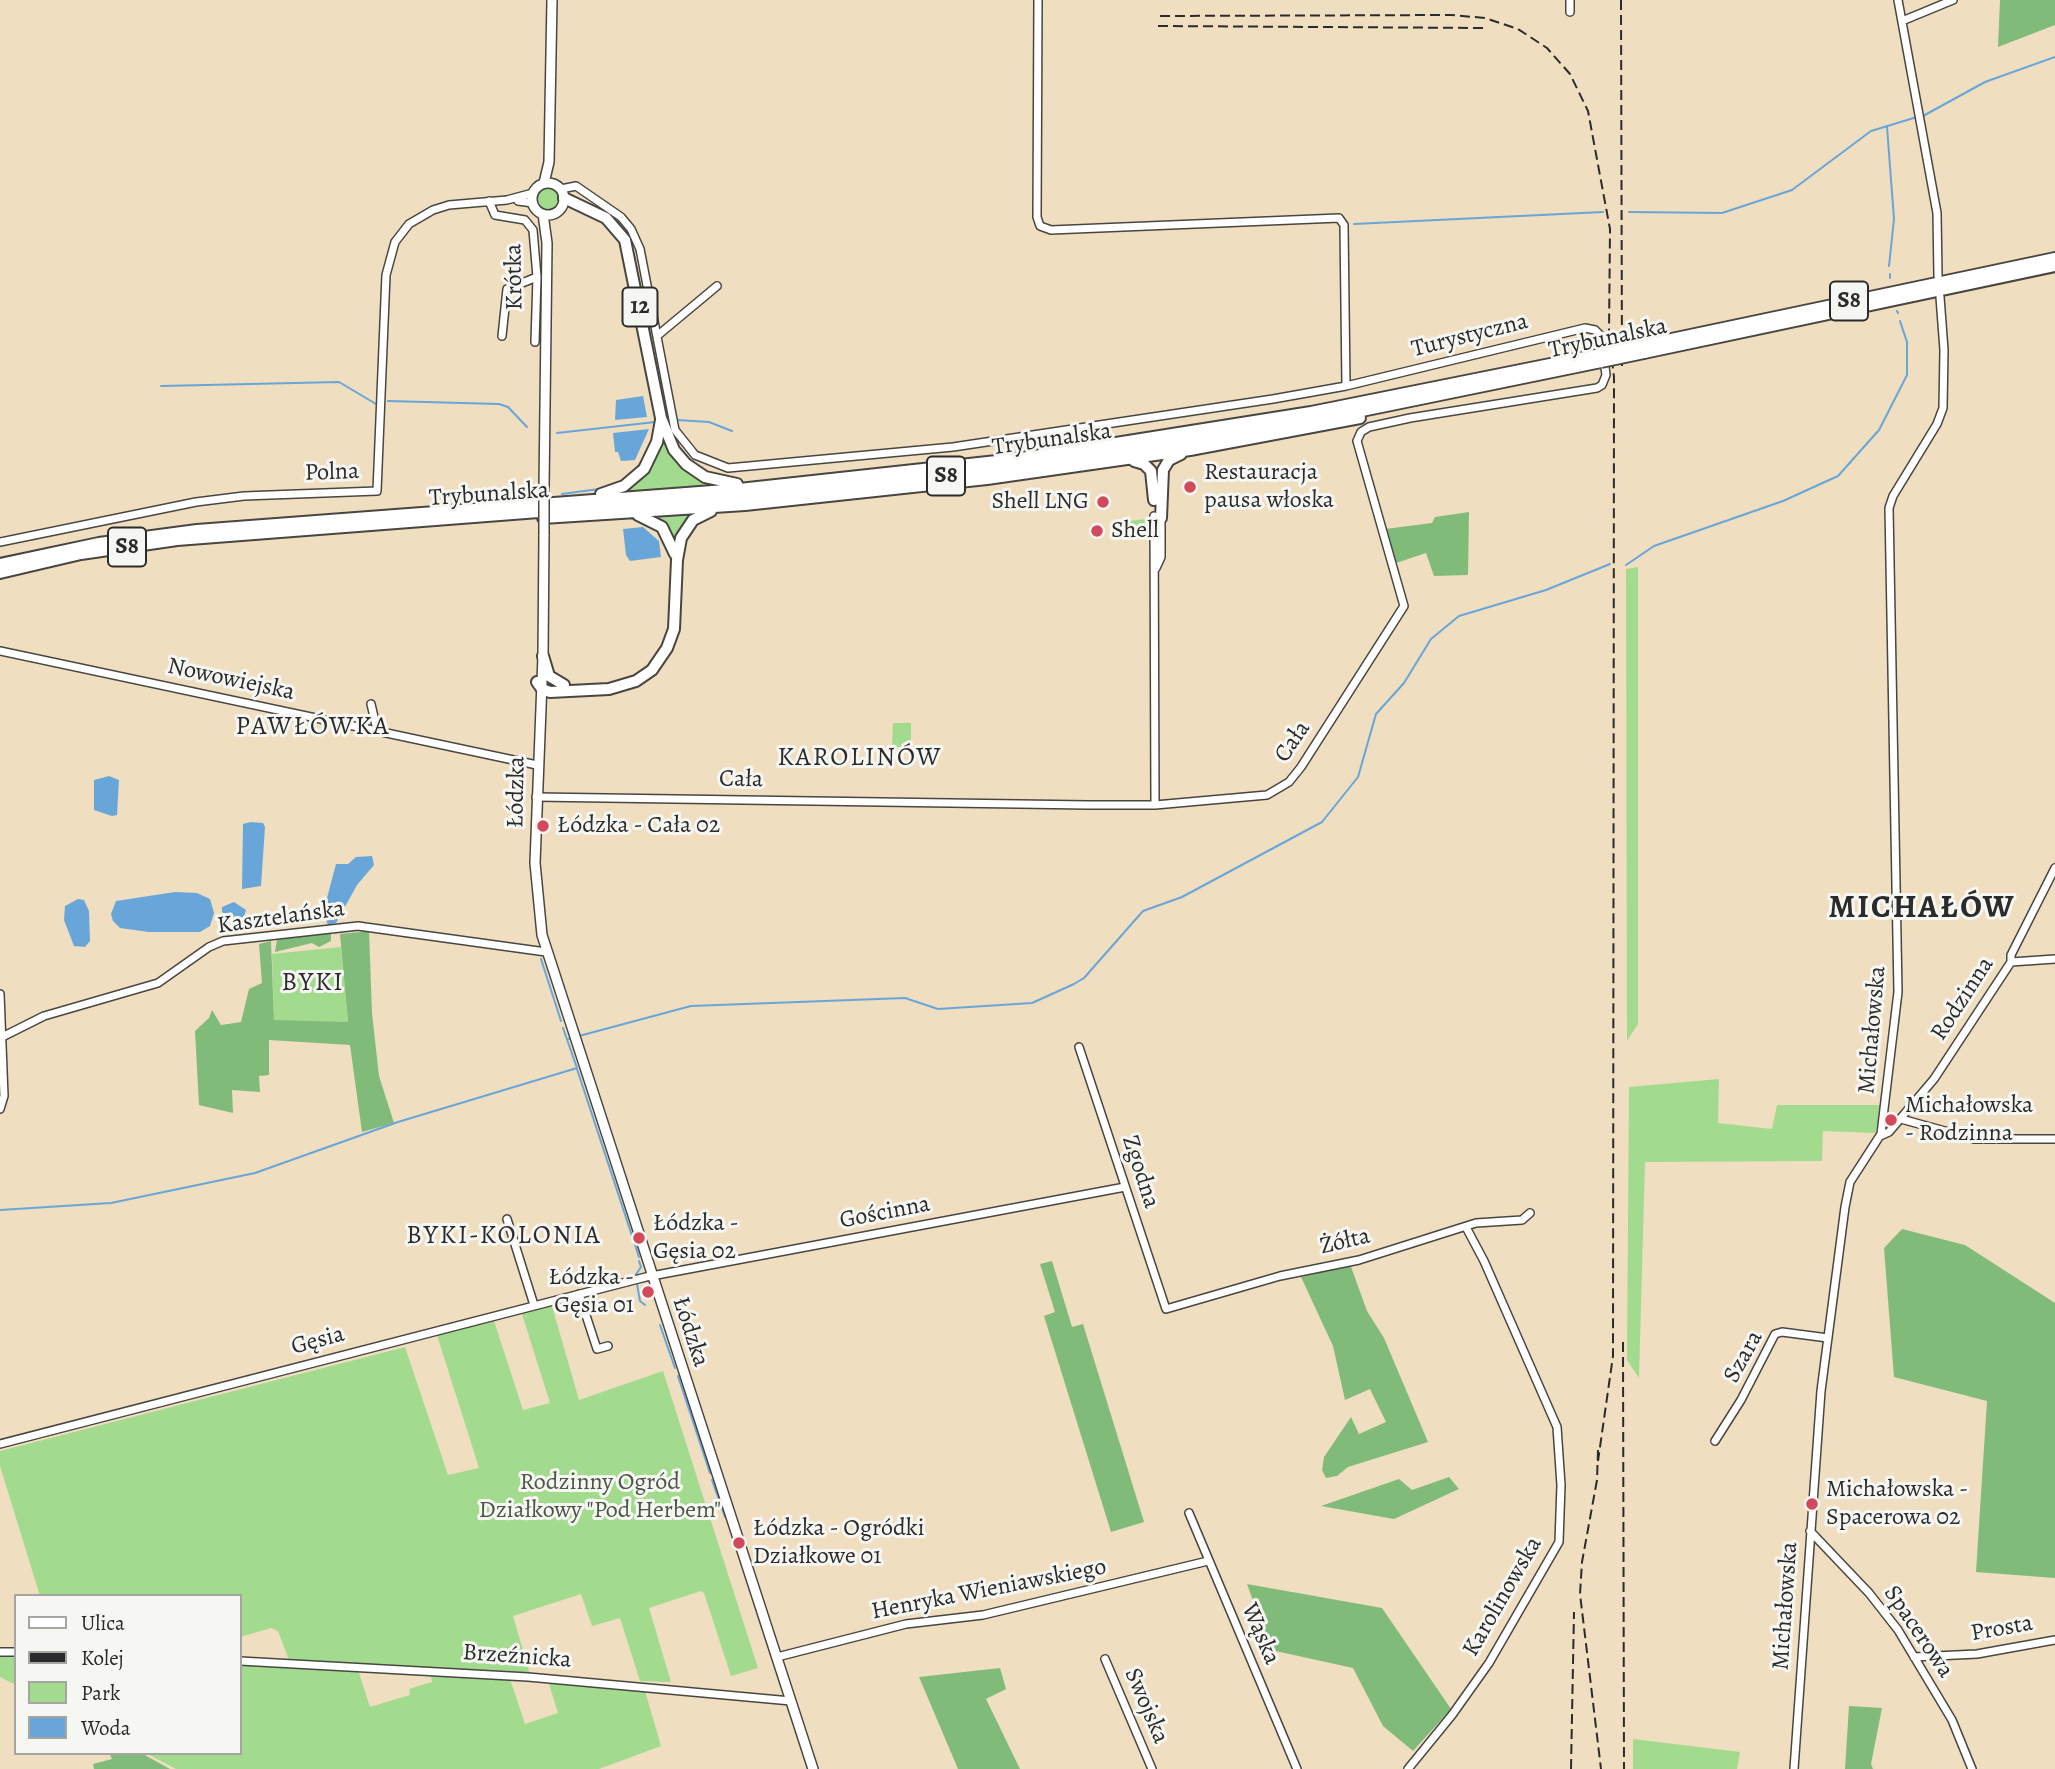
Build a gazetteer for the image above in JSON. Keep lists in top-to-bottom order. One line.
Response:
{"streets":{"highway":["S8","12","Trybunalska"],"main road":["Łódzka"],"street":["Krótka","Turystyczna","Polna","Nowowiejska","Cała","Kasztelańska","Rodzinna","Michałowska","Zgodna","Gościnna","Żółta","Gęsia","Szara","Henryka Wieniawskiego","Karolinowska","Prosta","Spacerowa","Wąska","Brzeźnicka","Swojska"]},"crossings":[["Krótka","Polna"],["12","Trybunalska"],["12","Łódzka"],["Turystyczna","Cała"],["Nowowiejska","Łódzka"],["Cała","Łódzka"],["Łódzka","Kasztelańska"],["Łódzka","Gościnna"],["Łódzka","Gęsia"],["Łódzka","Henryka Wieniawskiego"],["Łódzka","Brzeźnicka"],["Rodzinna","Michałowska"],["Michałowska","Szara"],["Michałowska","Spacerowa"],["Zgodna","Gościnna"],["Zgodna","Żółta"],["Gościnna","Gęsia"],["Żółta","Karolinowska"],["Henryka Wieniawskiego","Wąska"],["Prosta","Spacerowa"]],"districts":["PAWŁÓWKA","KAROLINÓW","MICHAŁÓW","BYKI","BYKI-KOLONIA"],"parks":["Rodzinny Ogród Działkowy \"Pod Herbem\""],"places":["Restauracja pausa włoska","Shell LNG","Shell","Łódzka - Cała 02","Michałowska - Rodzinna","Łódzka - Gęsia 02","Łódzka - Gęsia 01","Michałowska - Spacerowa 02","Łódzka - Ogródki Działkowe 01"],"legend":["Ulica","Kolej","Park","Woda"]}
